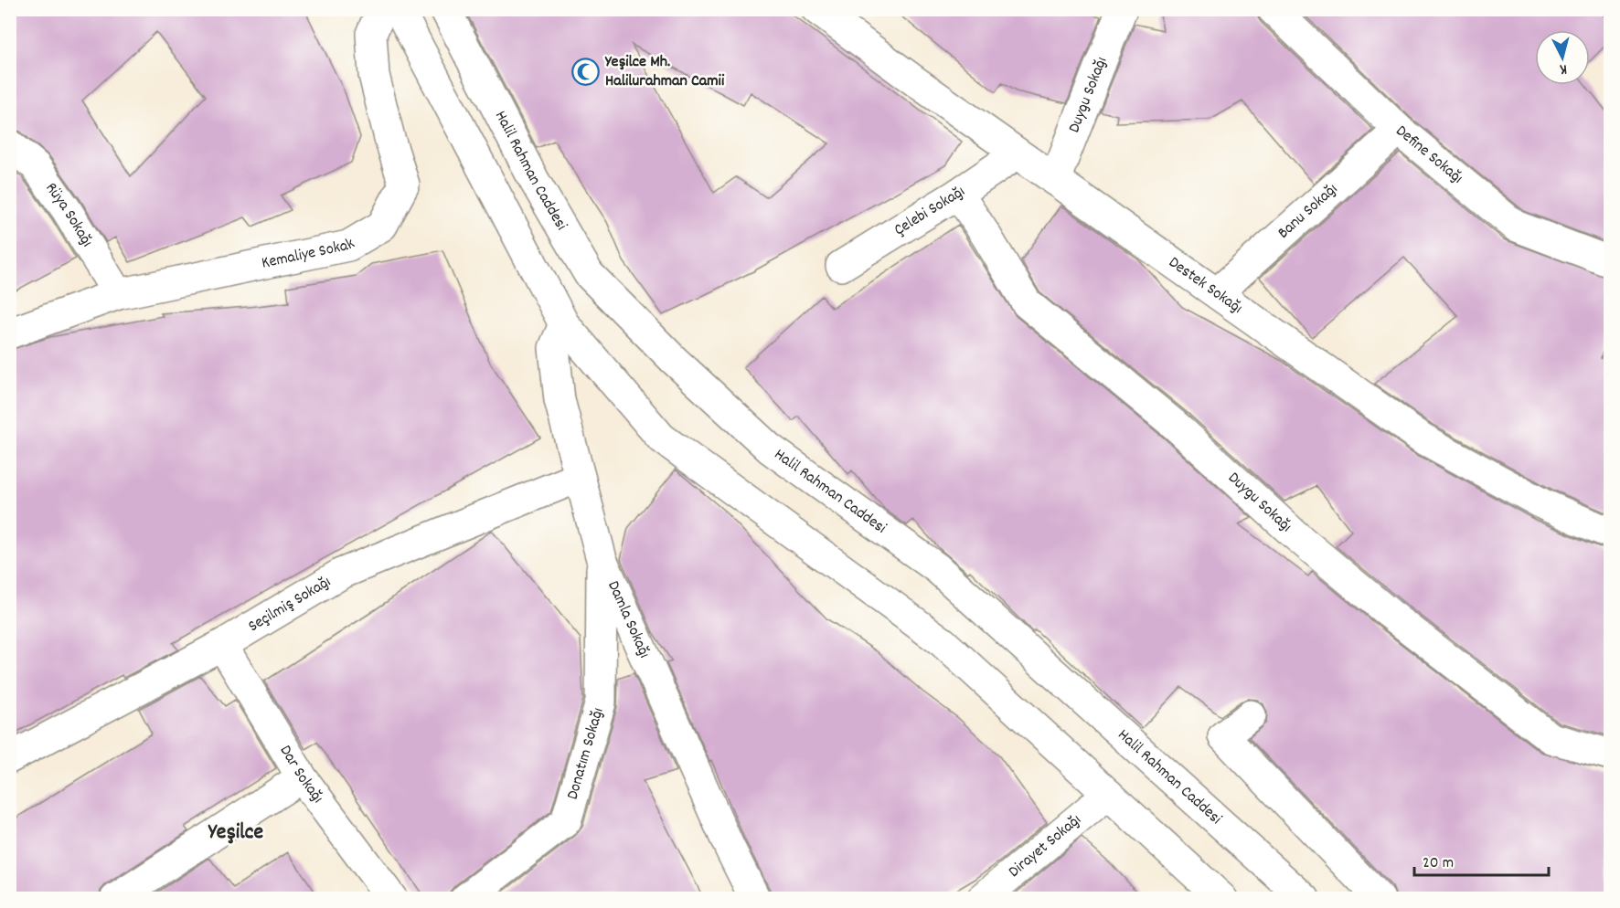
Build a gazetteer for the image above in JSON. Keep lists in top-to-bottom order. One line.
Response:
{"streets":{"street":["Duygu Sokağı","Define Sokağı","Halil Rahman Caddesi","Çelebi Sokağı","Banu Sokağı","Rüya Sokağı","Kemaliye Sokak","Destek Sokağı","Seçilmiş Sokağı","Damla Sokağı","Donatım Sokağı","Dar Sokağı","Dirayet Sokağı"]},"crossings":[["Duygu Sokağı","Çelebi Sokağı"],["Duygu Sokağı","Destek Sokağı"],["Define Sokağı","Banu Sokağı"],["Çelebi Sokağı","Destek Sokağı"],["Banu Sokağı","Destek Sokağı"],["Rüya Sokağı","Kemaliye Sokak"],["Seçilmiş Sokağı","Damla Sokağı"],["Seçilmiş Sokağı","Dar Sokağı"],["Damla Sokağı","Donatım Sokağı"]],"districts":["Yeşilce"],"places":{"mosque":["Yeşilce Mh. Halilurahman Camii"]},"scale_bar":"20 m","north":"bottom"}
